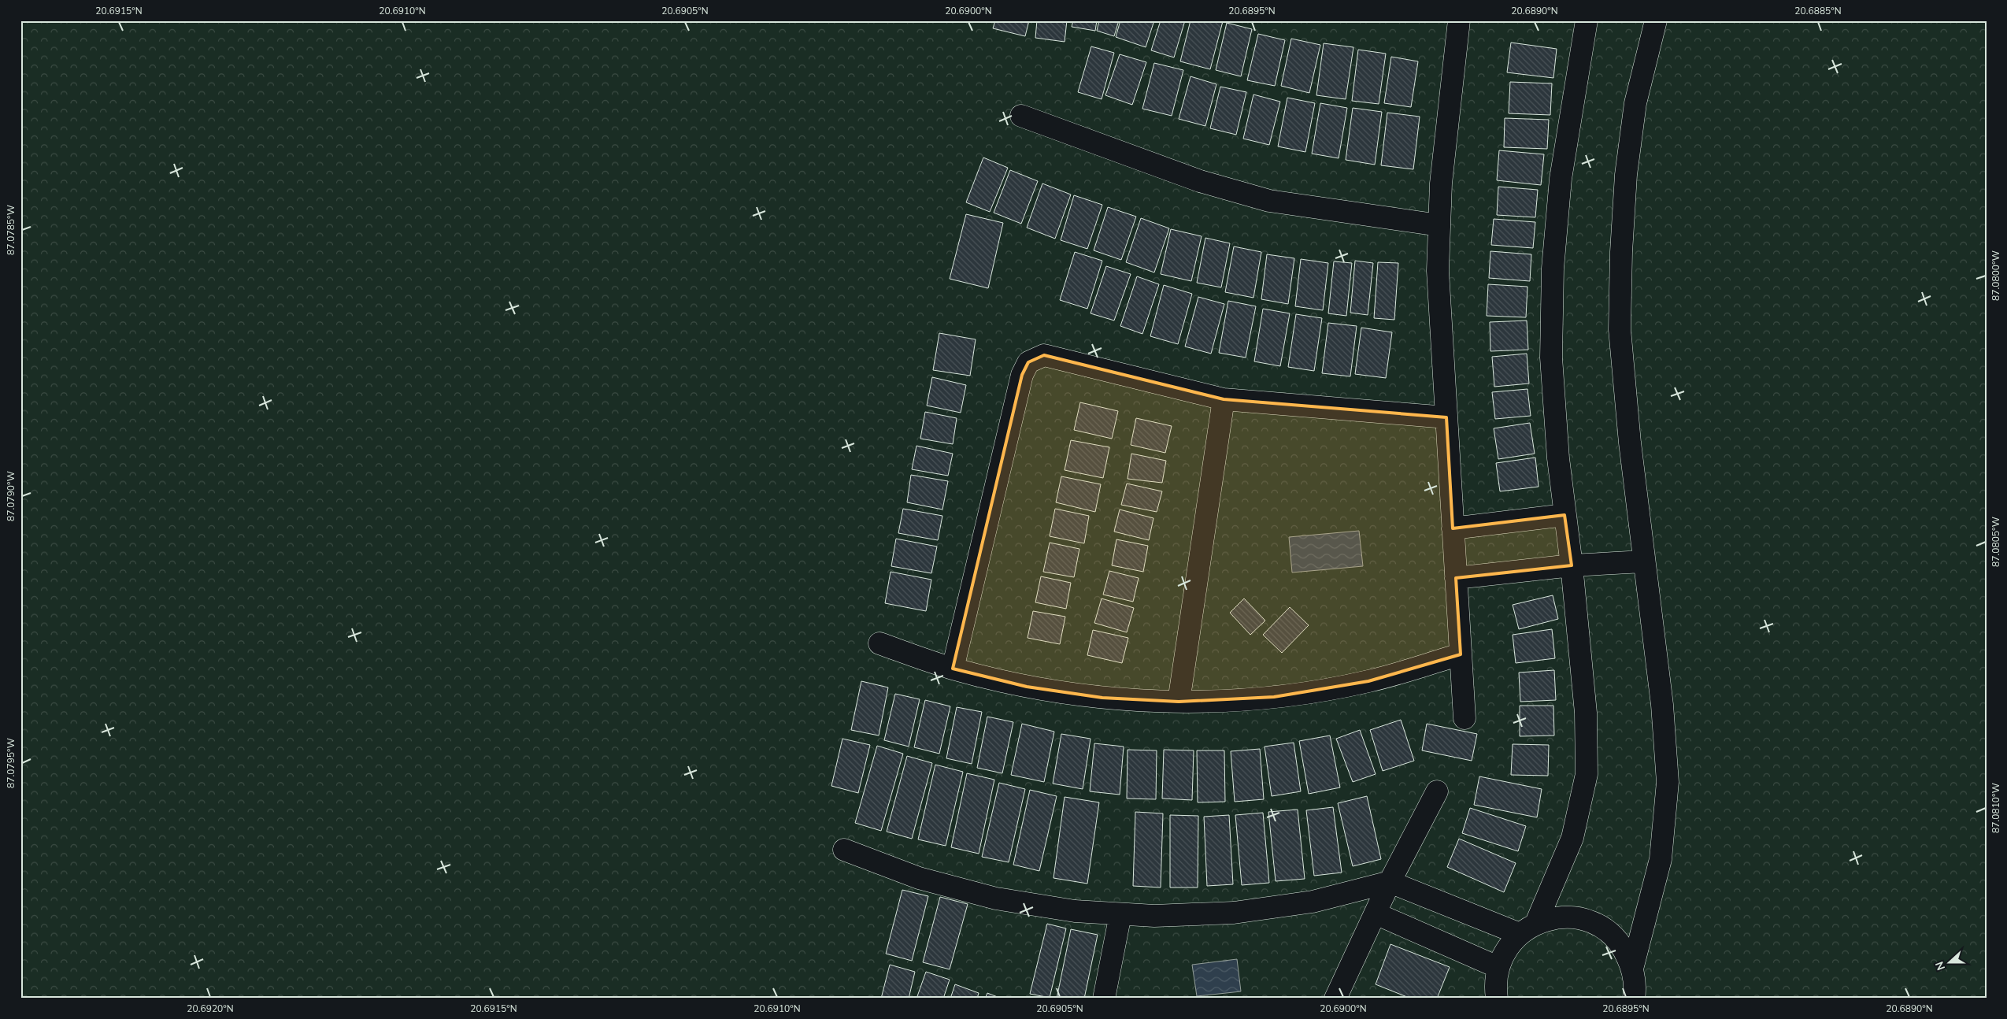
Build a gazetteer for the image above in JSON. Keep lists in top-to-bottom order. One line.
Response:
{"north":"left","coordinates":["20.6915°N","20.6910°N","20.6905°N","20.6900°N","20.6895°N","20.6890°N","20.6885°N","87.0785°W","87.0800°W","87.0790°W","87.0805°W","87.0795°W","87.0810°W","20.6920°N"]}
